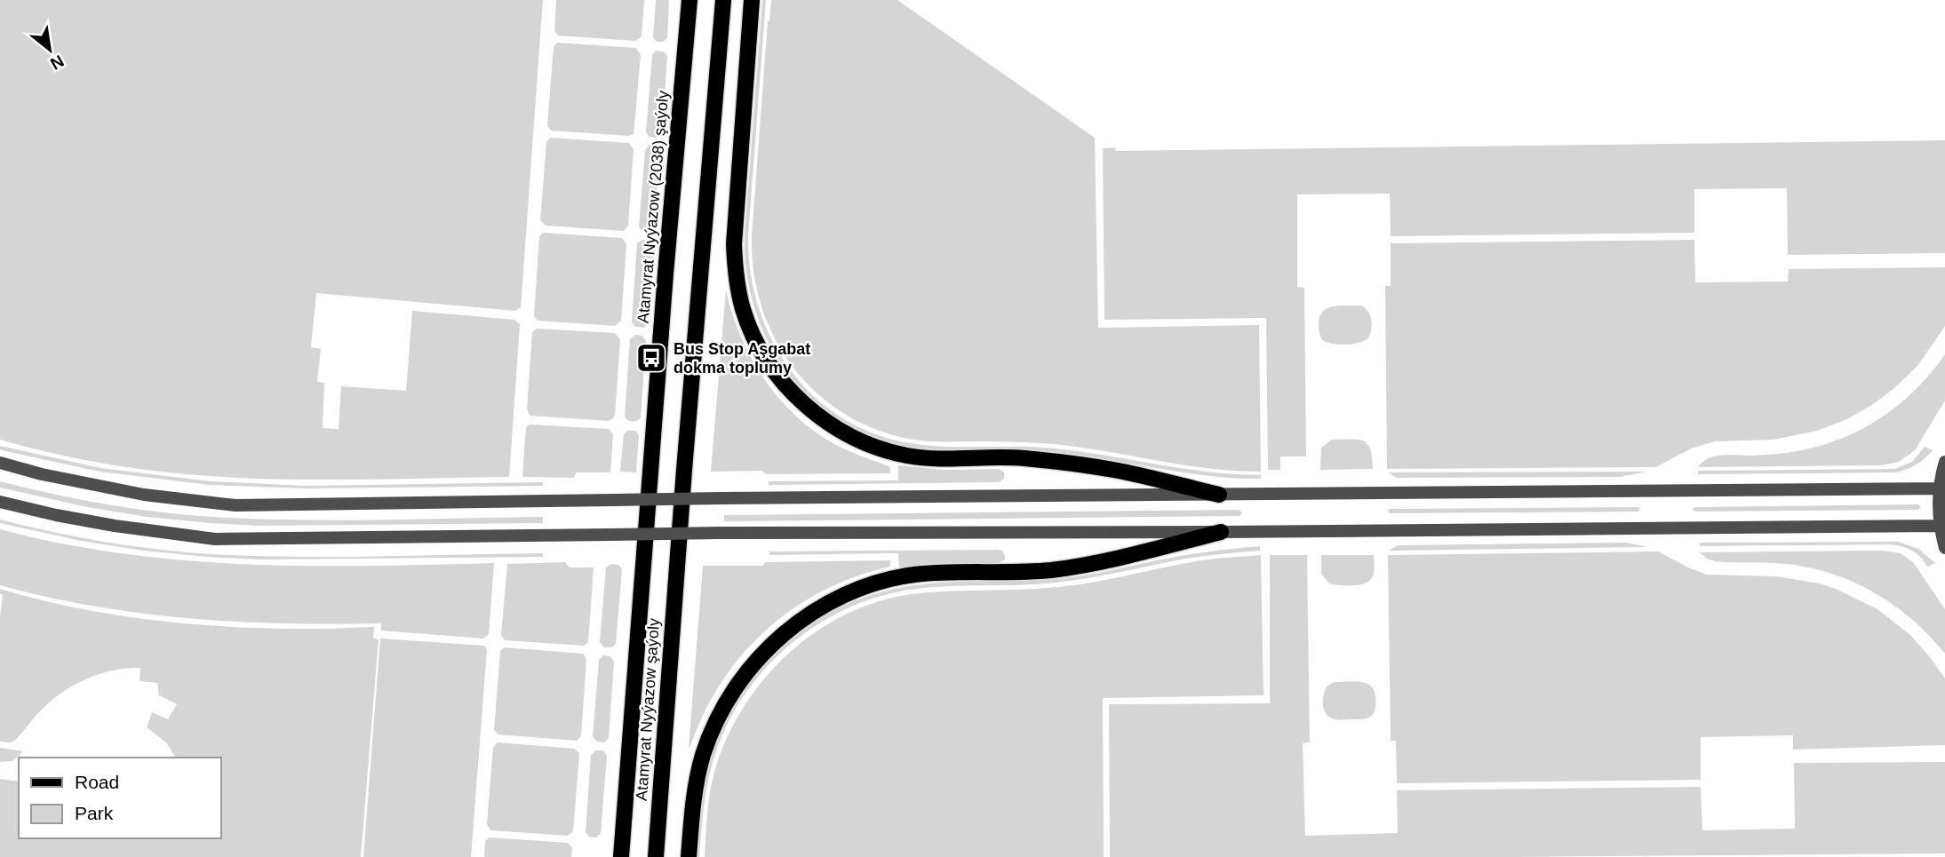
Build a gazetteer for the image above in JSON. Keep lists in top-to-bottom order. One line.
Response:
{"streets":{"main road":["Atamyrat Nyýazow (2038) şaýoly","Atamyrat Nyýazow şaýoly"]},"crossings":[["Atamyrat Nyýazow (2038) şaýoly","Atamyrat Nyýazow şaýoly"]],"places":{"bus stop":["Bus Stop Aşgabat dokma toplumy"]},"legend":["Road","Park"],"north":"bottom right"}
